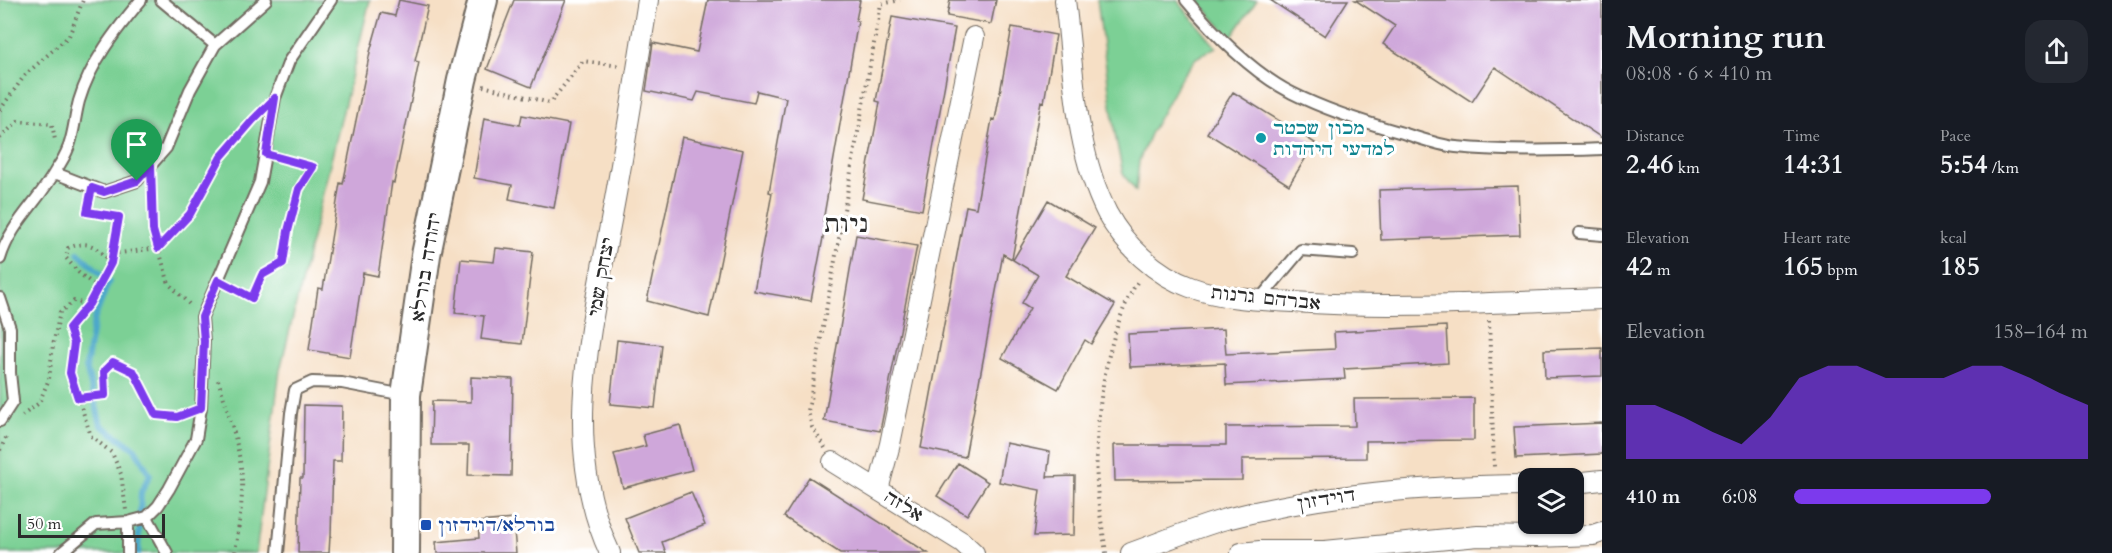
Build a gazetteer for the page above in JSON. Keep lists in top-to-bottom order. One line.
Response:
{"streets":{"street":["יהודה בורלא","יצחק שמי","אברהם גרנות","דוידזון","אלזה"]},"districts":["ניות"],"places":{"other":["מכון שכטר למדעי היהדות"],"transit":["בורלא/דוידזון"]},"scale_bar":"50 m","page":{"heading":["Morning run","08:08 · 6 × 410 m"],"stats":[["Distance","2.46 km"],["Time","14:31"],["Pace","5:54 /km"],["Elevation","42 m"],["Heart rate","165 bpm"],["kcal","185"]],"chart":["Elevation","158–164 m"],"list":[{"name":"410 m","note":"6:08"}],"scale":"50 m"}}
